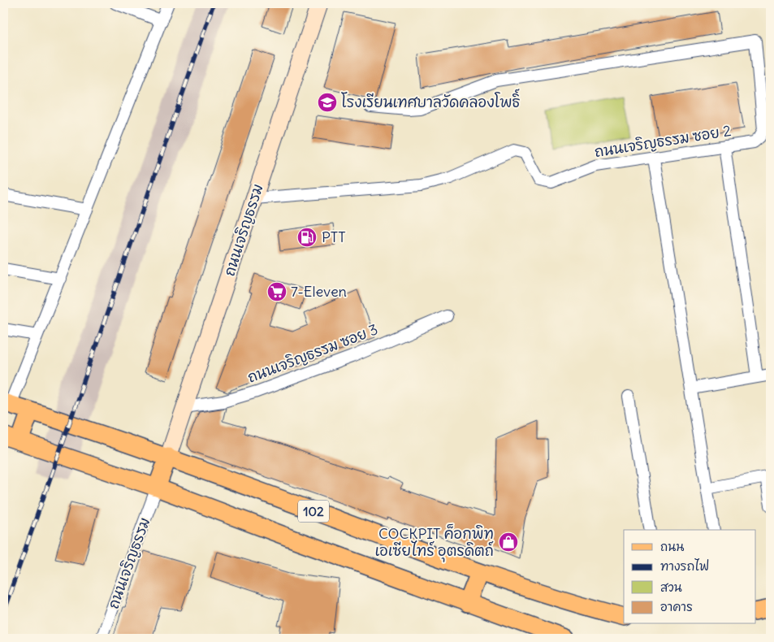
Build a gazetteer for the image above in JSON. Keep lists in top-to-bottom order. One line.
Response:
{"streets":{"main road":["102"],"street":["ถนนเจริญธรรม ซอย 2","ถนนเจริญธรรม","ถนนเจริญธรรม ซอย 3"]},"crossings":[["ถนนเจริญธรรม ซอย 2","ถนนเจริญธรรม"],["ถนนเจริญธรรม","ถนนเจริญธรรม ซอย 3"],["ถนนเจริญธรรม","102"]],"places":{"school or university":["โรงเรียนเทศบาลวัดคลองโพธิ์"],"fuel station":["PTT"],"supermarket":["7-Eleven"],"shop":["COCKPIT ค็อกพิท เอเซียไทร์ อุตรดิตถ์"]},"legend":["ถนน","ทางรถไฟ","สวน","อาคาร"]}
